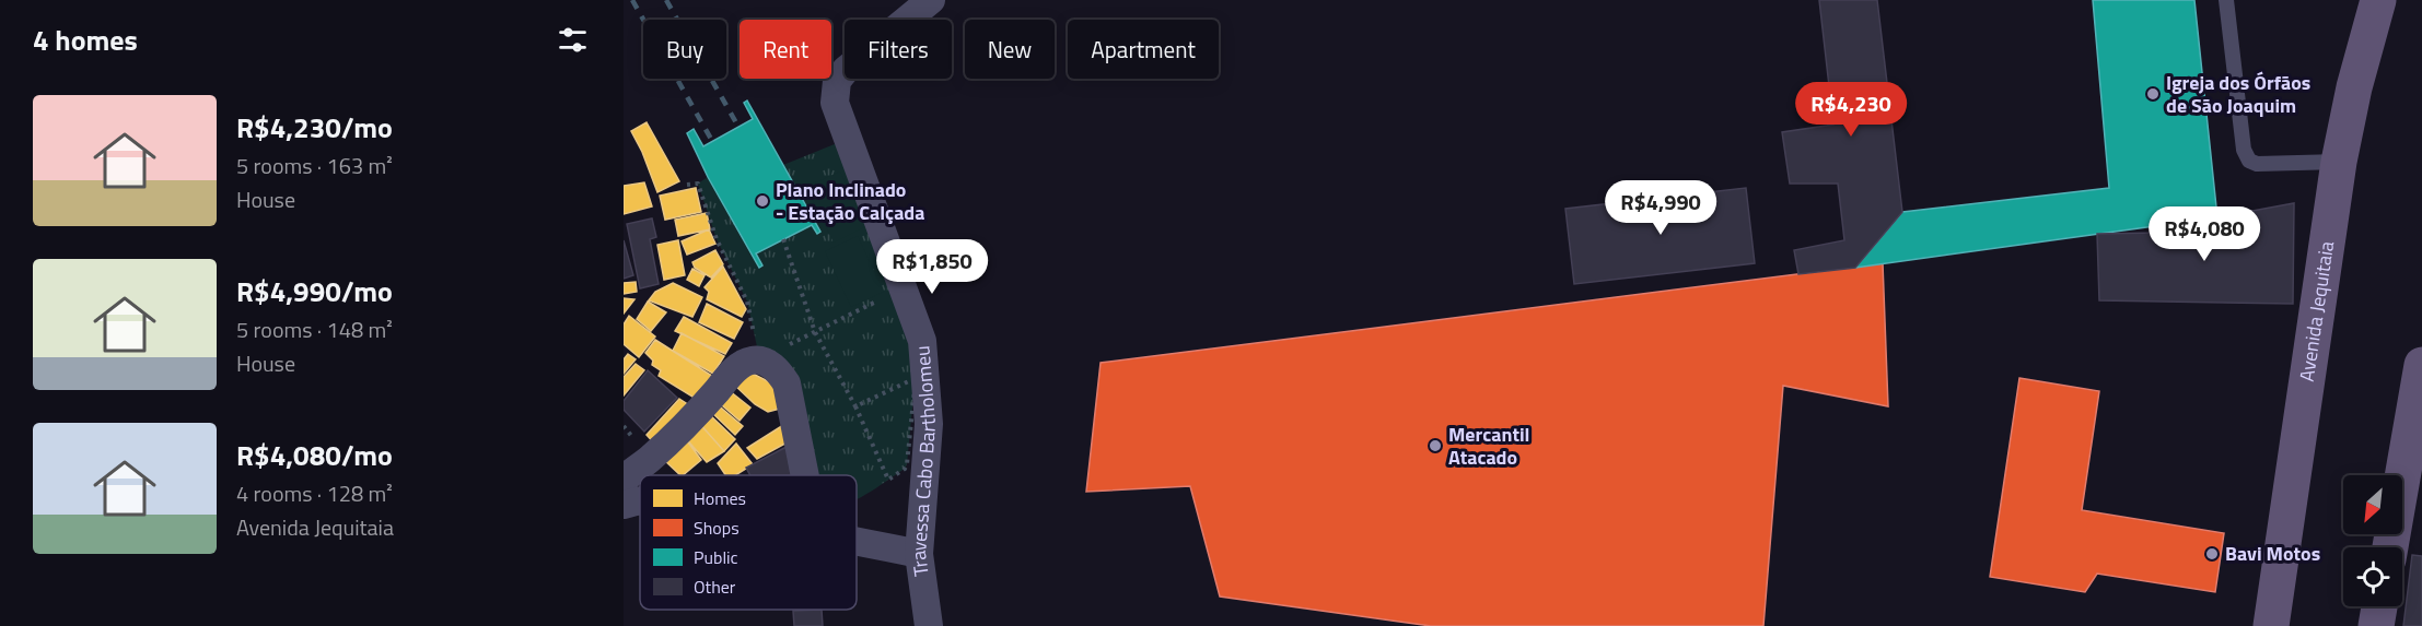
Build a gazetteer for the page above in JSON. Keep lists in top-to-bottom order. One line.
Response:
{"streets":{"main road":["Avenida Jequitaia"],"street":["Travessa Cabo Bartholomeu"]},"places":["Igreja dos Órfãos de São Joaquim","Plano Inclinado - Estação Calçada","Mercantil Atacado","Bavi Motos"],"legend":["Homes","Shops","Public","Other"],"north":"bottom left","page":{"heading":"4 homes","chip":["Buy","Rent","Filters","New","Apartment"],"list":[{"name":"R$4,230/mo","note":"5 rooms · 163 m² · House"},{"name":"R$4,990/mo","note":"5 rooms · 148 m² · House"},{"name":"R$4,080/mo","note":"4 rooms · 128 m² · Avenida Jequitaia"}],"price":["R$4,230","R$4,990","R$4,080","R$1,850"]}}
